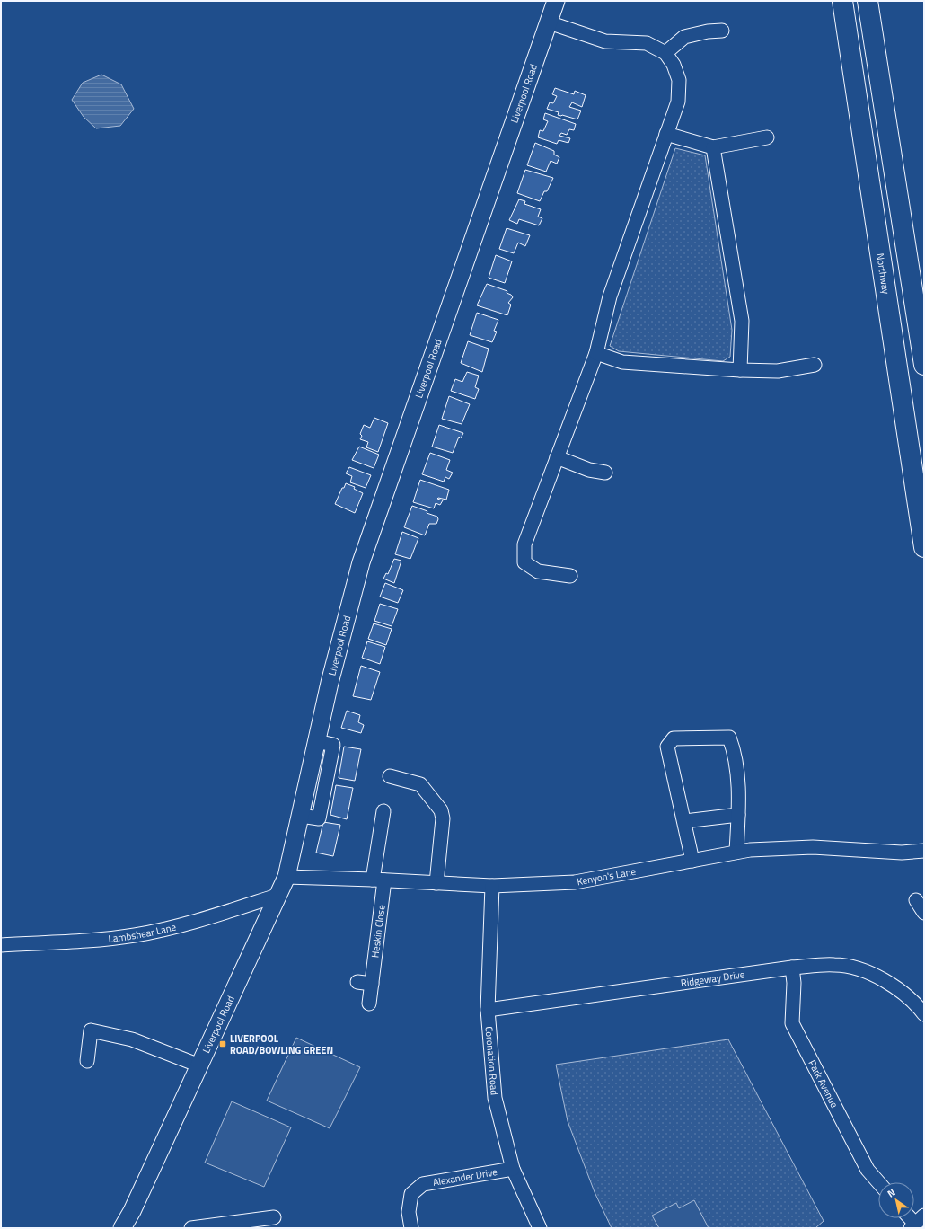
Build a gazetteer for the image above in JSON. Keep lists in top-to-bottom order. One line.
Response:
{"streets":{"highway":["Northway"],"main road":["Liverpool Road"],"street":["Kenyon's Lane","Lambshear Lane","Heskin Close","Ridgeway Drive","Coronation Road","Park Avenue","Alexander Drive"]},"crossings":[["Liverpool Road","Kenyon's Lane"],["Liverpool Road","Lambshear Lane"],["Kenyon's Lane","Heskin Close"],["Kenyon's Lane","Coronation Road"],["Ridgeway Drive","Coronation Road"],["Ridgeway Drive","Park Avenue"],["Coronation Road","Alexander Drive"]],"places":{"transit":["LIVERPOOL ROAD/BOWLING GREEN"]},"north":"top left"}
